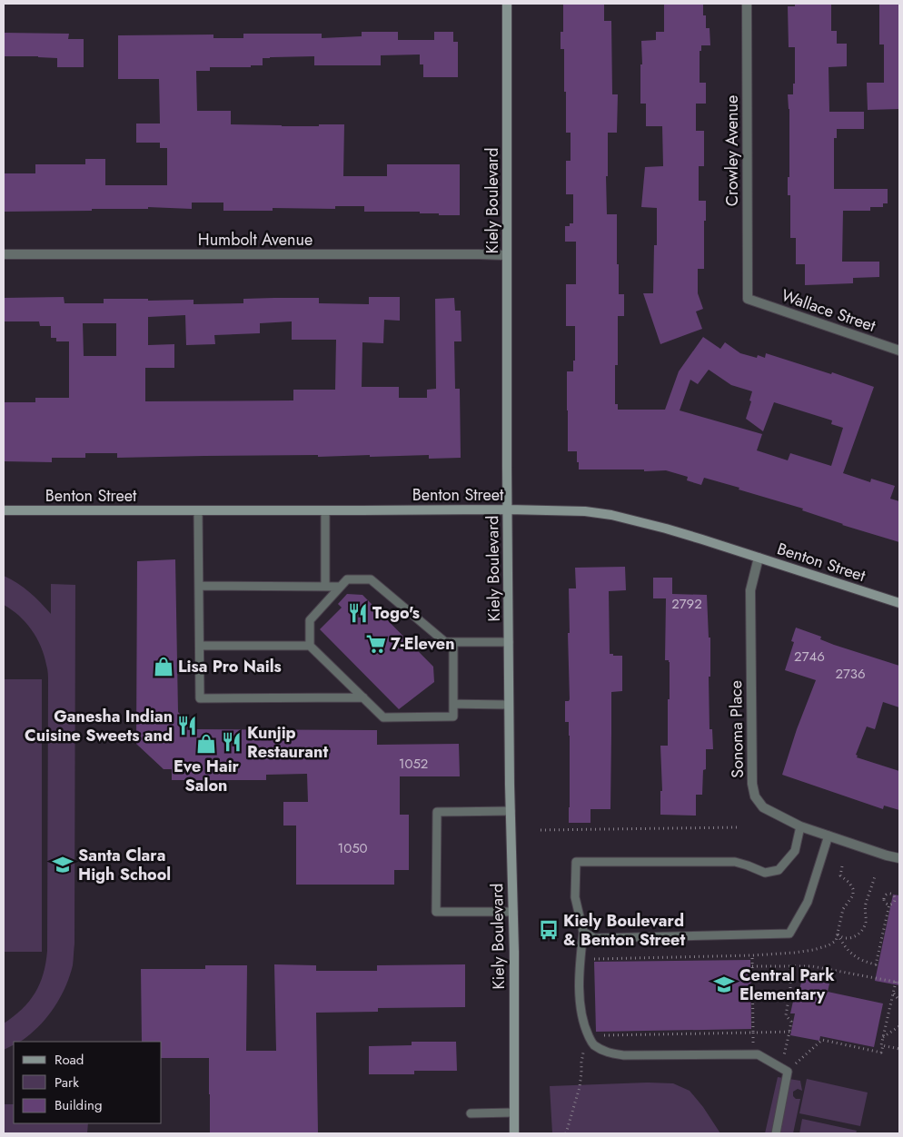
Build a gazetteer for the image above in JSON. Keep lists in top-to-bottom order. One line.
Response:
{"streets":{"main road":["Kiely Boulevard","Benton Street"],"street":["Crowley Avenue","Humbolt Avenue","Wallace Street","Sonoma Place"]},"crossings":[["Crowley Avenue","Wallace Street"],["Kiely Boulevard","Humbolt Avenue"],["Kiely Boulevard","Benton Street"],["Benton Street","Sonoma Place"]],"places":{"restaurant":["Togo's","Ganesha Indian Cuisine Sweets and","Kunjip Restaurant"],"supermarket":["7-Eleven"],"shop":["Lisa Pro Nails","Eve Hair Salon"],"school or university":["Santa Clara High School","Central Park Elementary"],"bus stop":["Kiely Boulevard & Benton Street"]},"house_numbers":["2792","2746","2736","1052","1050"],"legend":["Road","Park","Building"]}
